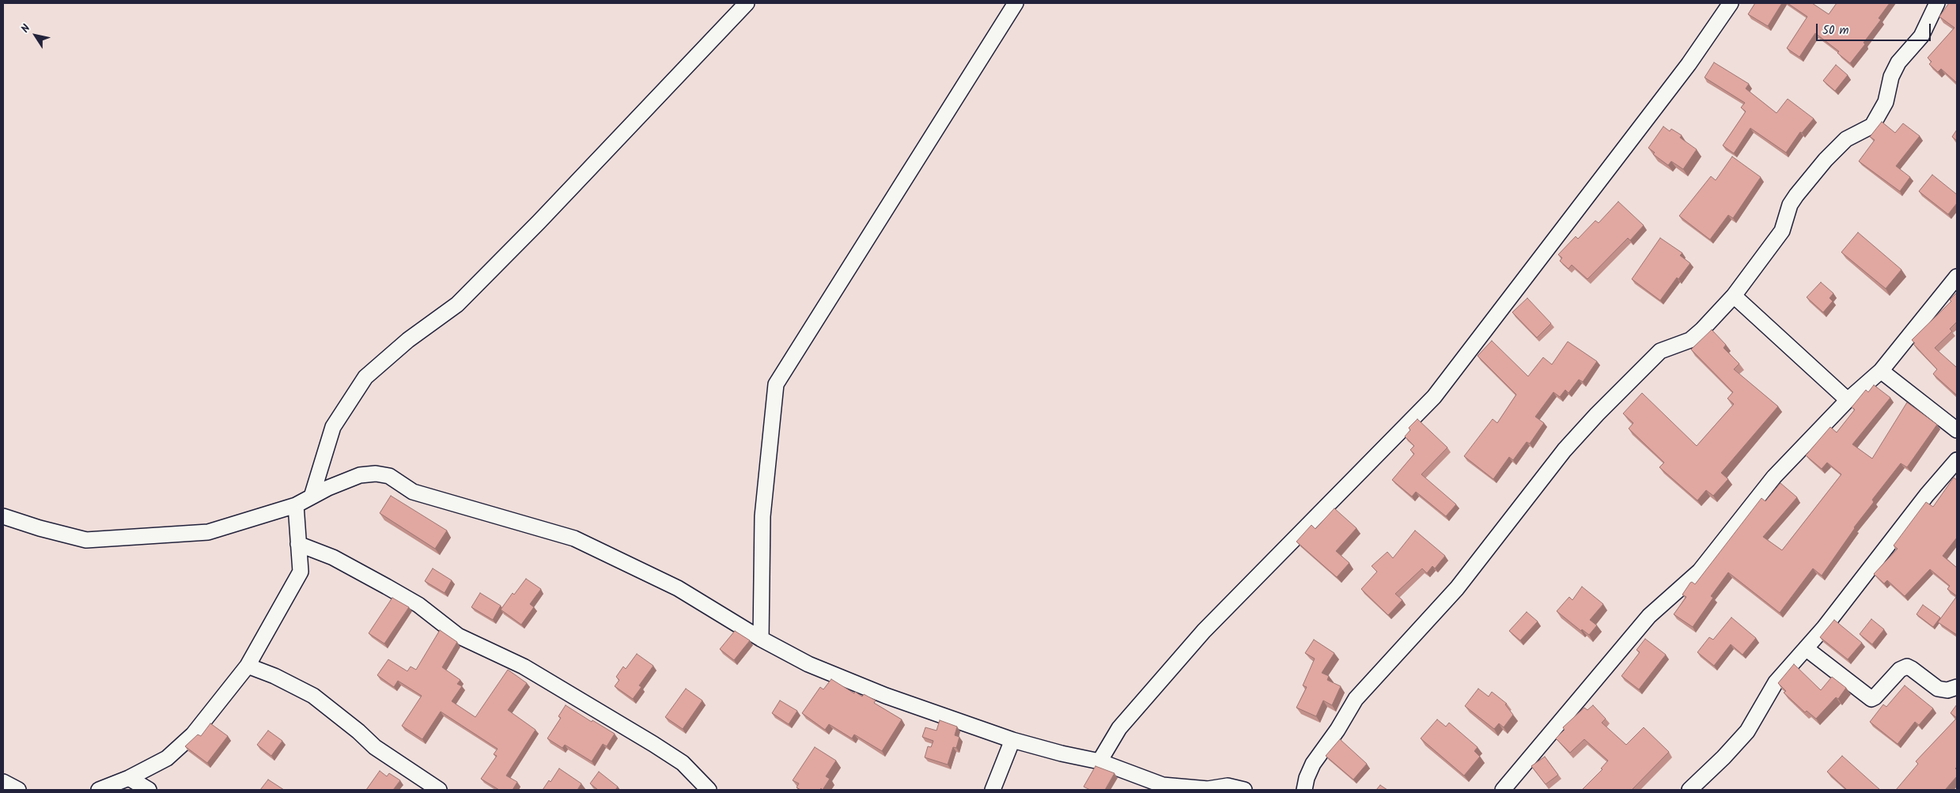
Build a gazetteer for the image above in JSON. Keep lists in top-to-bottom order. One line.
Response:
{"scale_bar":"50 m","north":"top left"}
